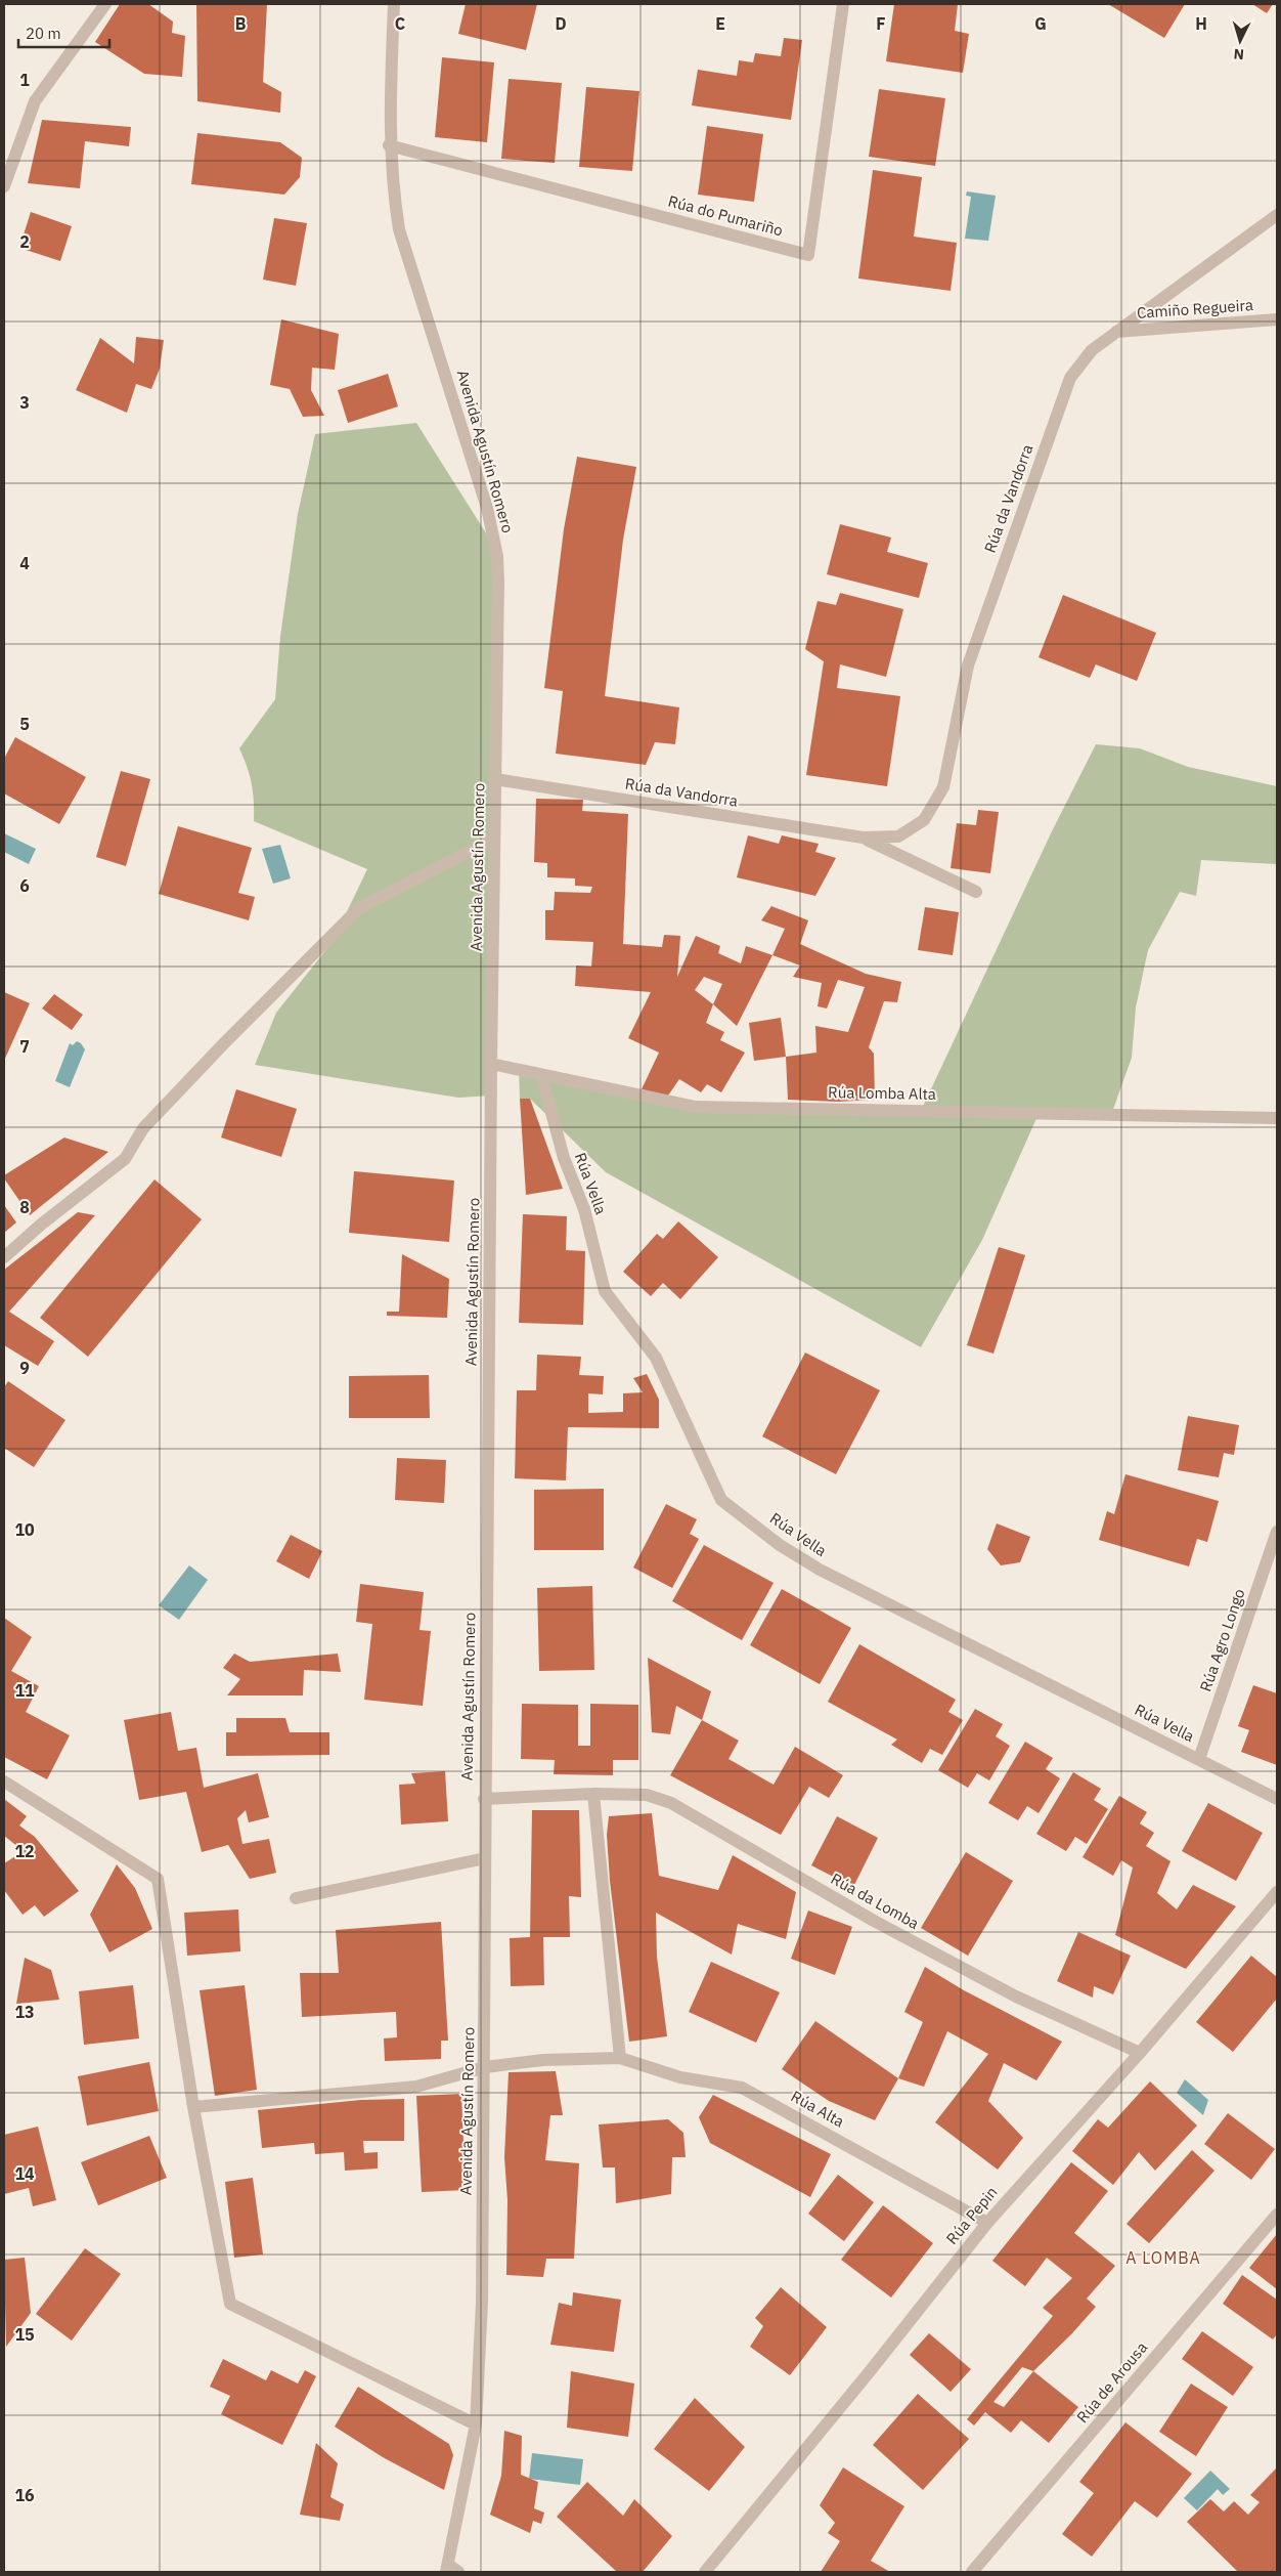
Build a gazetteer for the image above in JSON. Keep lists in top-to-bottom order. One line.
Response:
{"streets":{"street":["Rúa do Pumariño","Camiño Regueira","Avenida Agustín Romero","Rúa da Vandorra","Rúa Lomba Alta","Rúa Vella","Rúa Agro Longo","Rúa da Lomba","Rúa Alta","Rúa Pepin","Rúa de Arousa"]},"crossings":[["Rúa do Pumariño","Avenida Agustín Romero"],["Camiño Regueira","Rúa da Vandorra"],["Avenida Agustín Romero","Rúa da Vandorra"],["Avenida Agustín Romero","Rúa Lomba Alta"],["Avenida Agustín Romero","Rúa da Lomba"],["Rúa Lomba Alta","Rúa Vella"],["Rúa Vella","Rúa Agro Longo"],["Rúa da Lomba","Rúa Pepin"],["Rúa Alta","Rúa Pepin"]],"districts":["A LOMBA"],"scale_bar":"20 m","north":"bottom","grid":{"columns":["B","C","D","E","F","G","H"],"rows":["1","2","3","4","5","6","7","8","9","10","11","12","13","14","15","16"]}}
